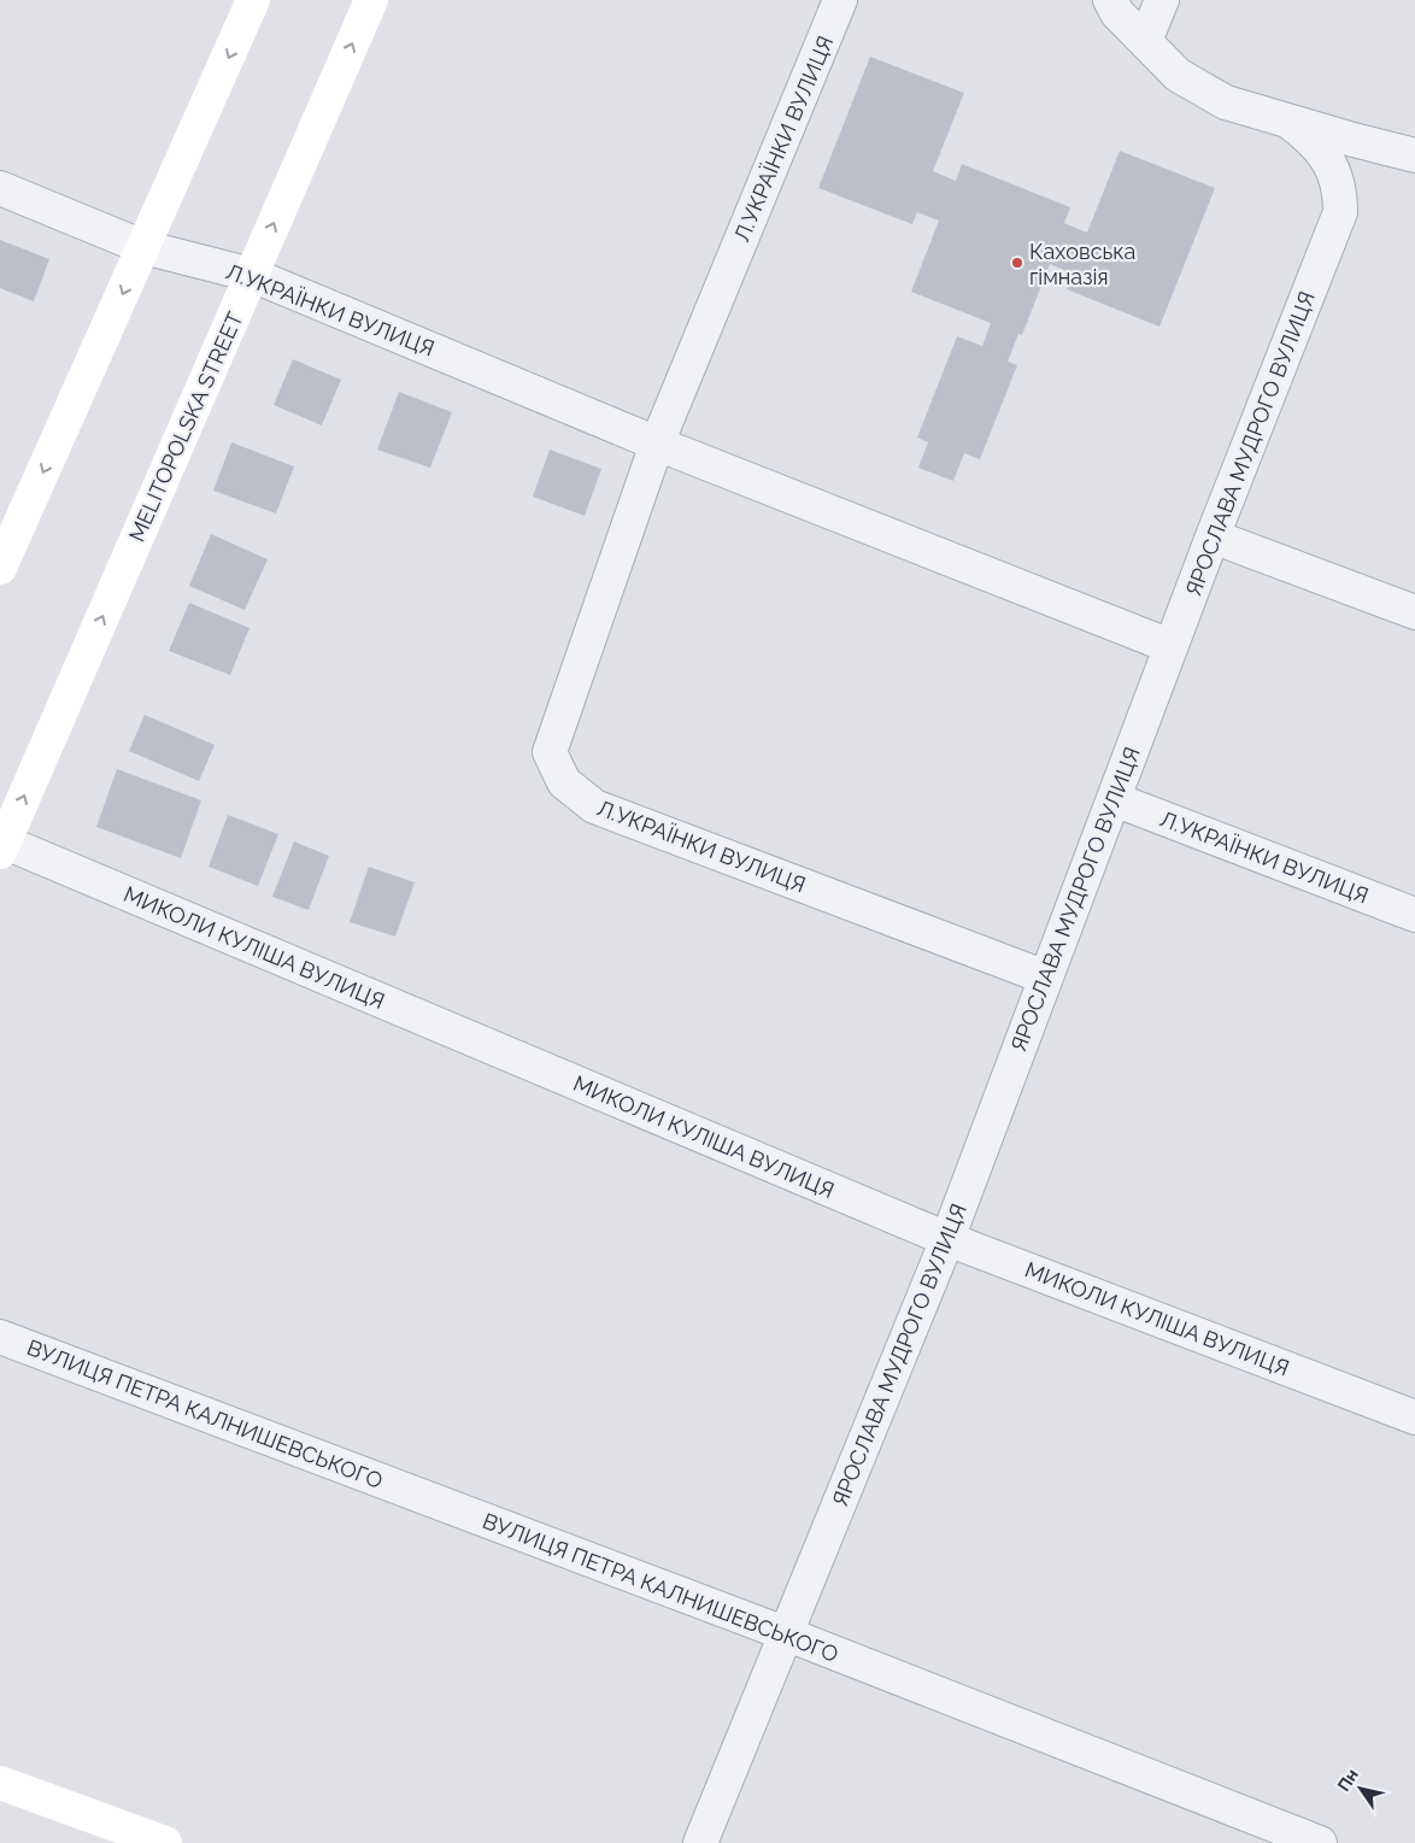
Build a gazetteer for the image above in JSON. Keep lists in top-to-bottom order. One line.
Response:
{"streets":{"street":["Л.УКРАЇНКИ ВУЛИЦЯ","MELITOPOLSKA STREET","ЯРОСЛАВА МУДРОГО ВУЛИЦЯ","МИКОЛИ КУЛІША ВУЛИЦЯ","ВУЛИЦЯ ПЕТРА КАЛНИШЕВСЬКОГО"]},"crossings":[["Л.УКРАЇНКИ ВУЛИЦЯ","MELITOPOLSKA STREET"],["Л.УКРАЇНКИ ВУЛИЦЯ","ЯРОСЛАВА МУДРОГО ВУЛИЦЯ"],["MELITOPOLSKA STREET","МИКОЛИ КУЛІША ВУЛИЦЯ"],["ЯРОСЛАВА МУДРОГО ВУЛИЦЯ","МИКОЛИ КУЛІША ВУЛИЦЯ"],["ЯРОСЛАВА МУДРОГО ВУЛИЦЯ","ВУЛИЦЯ ПЕТРА КАЛНИШЕВСЬКОГО"]],"places":["Каховська гімназія"],"north":"top left"}
